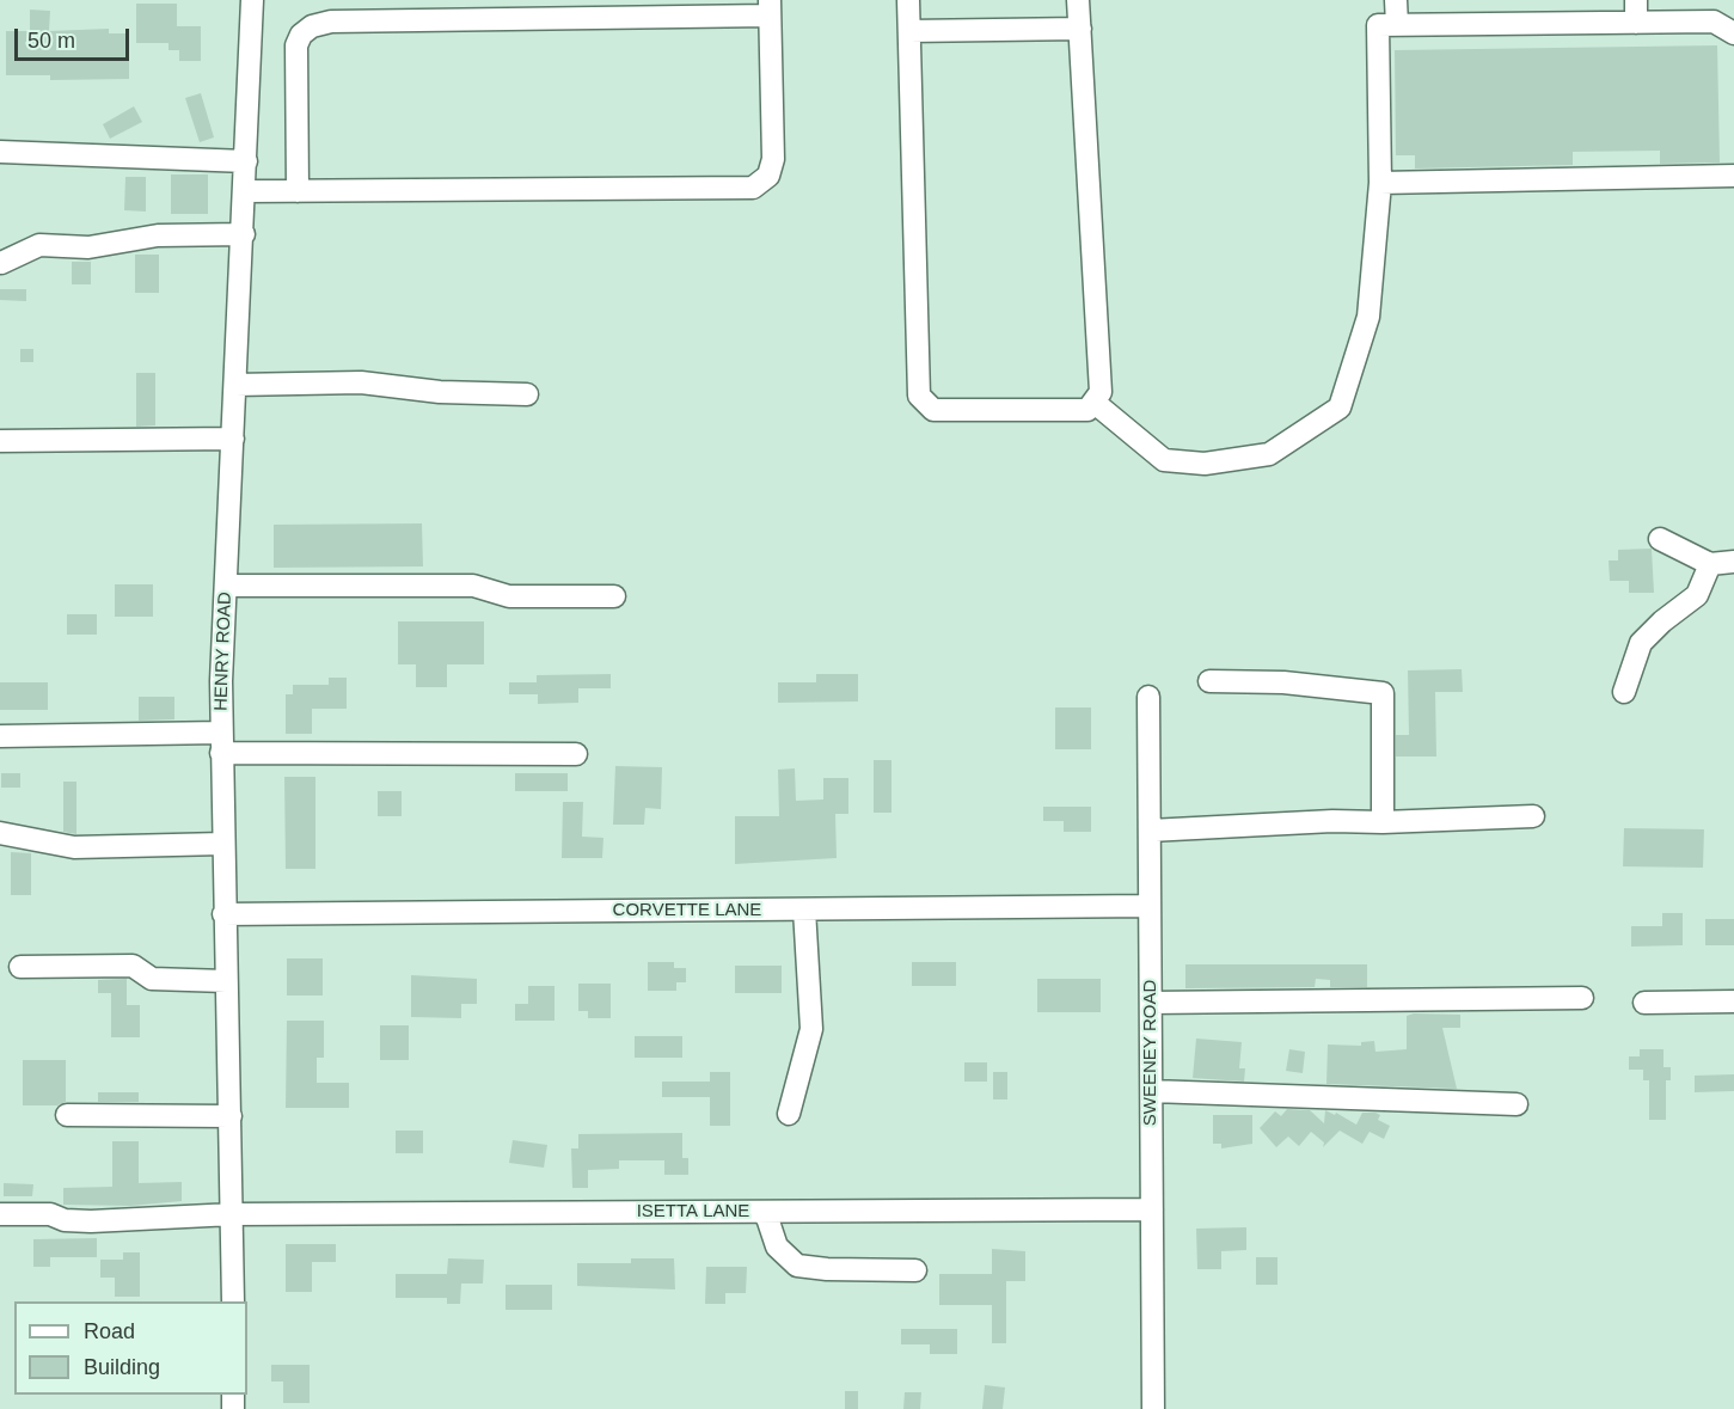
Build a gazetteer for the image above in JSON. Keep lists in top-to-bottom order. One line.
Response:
{"streets":{"street":["HENRY ROAD","CORVETTE LANE","SWEENEY ROAD","ISETTA LANE"]},"crossings":[["HENRY ROAD","CORVETTE LANE"],["HENRY ROAD","ISETTA LANE"],["CORVETTE LANE","SWEENEY ROAD"],["SWEENEY ROAD","ISETTA LANE"]],"legend":["Road","Building"],"scale_bar":"50 m"}
